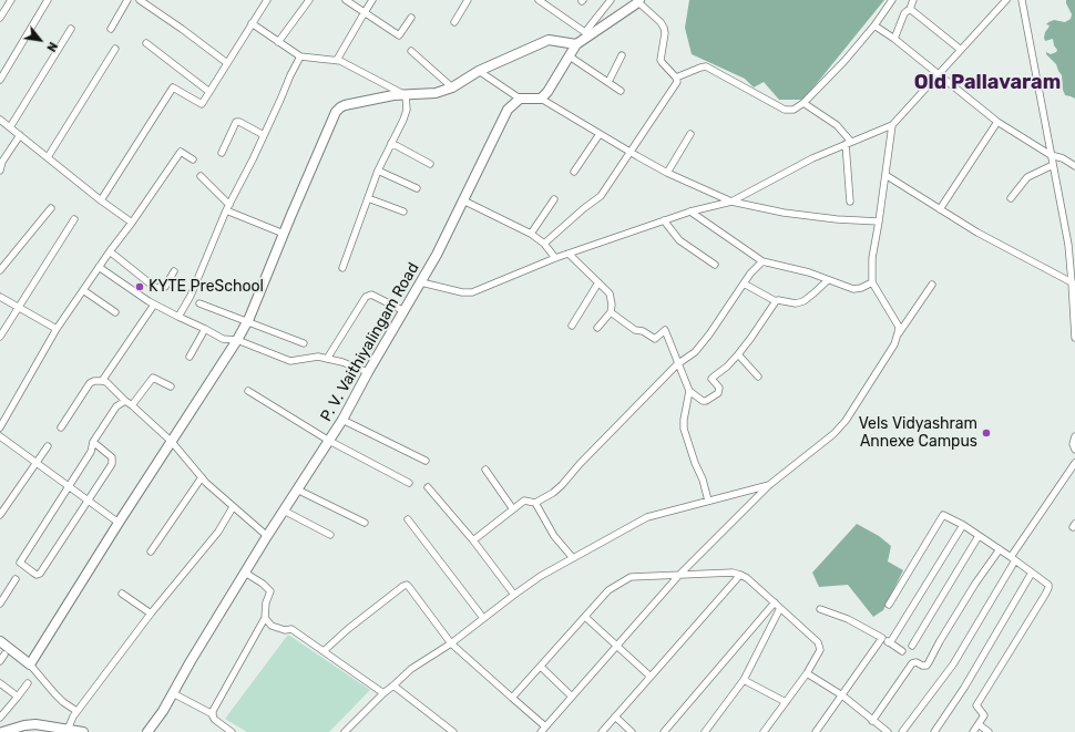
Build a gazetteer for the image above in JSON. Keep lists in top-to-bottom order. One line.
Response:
{"streets":{"street":["P. V. Vaithiyalingam Road"]},"districts":["Old Pallavaram"],"places":["KYTE PreSchool","Vels Vidyashram Annexe Campus"],"north":"bottom right"}
